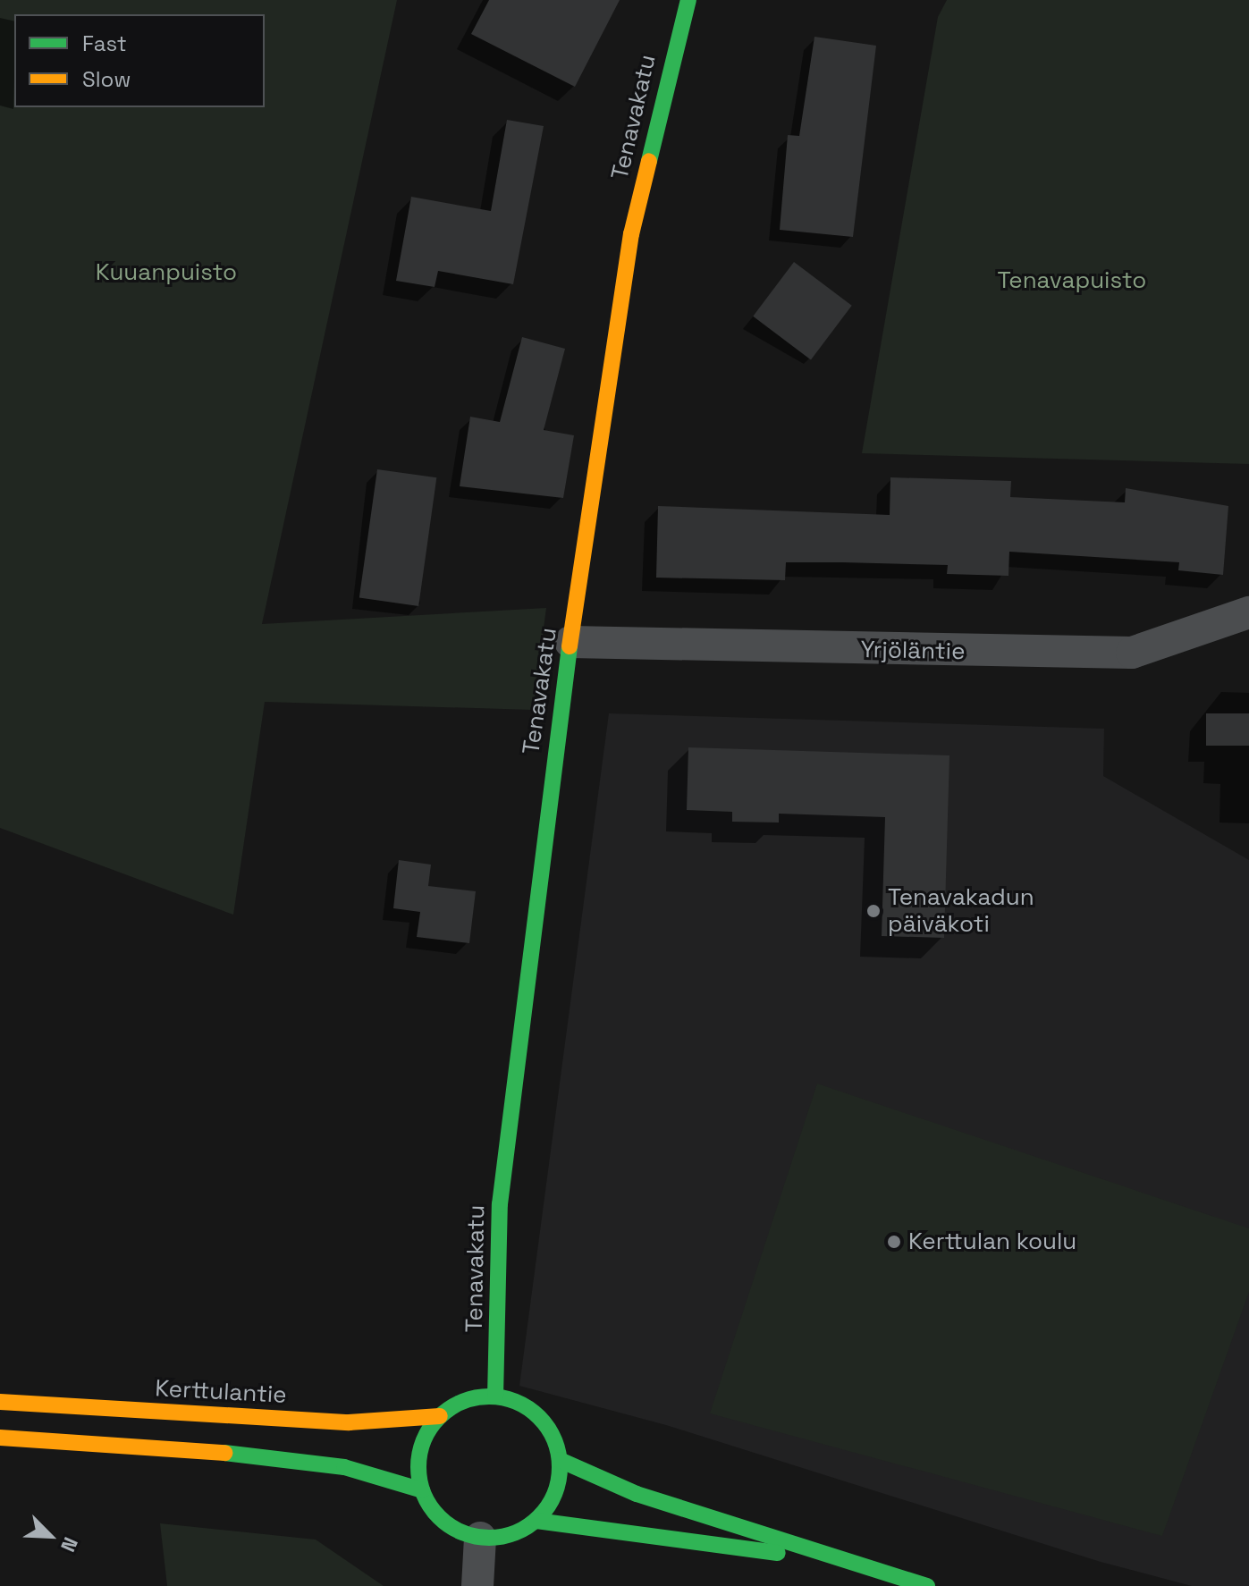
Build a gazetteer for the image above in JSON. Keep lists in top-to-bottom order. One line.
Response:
{"streets":{"street":["Tenavakatu","Yrjöläntie","Kerttulantie"]},"crossings":[["Tenavakatu","Yrjöläntie"],["Tenavakatu","Kerttulantie"]],"parks":["Kuuanpuisto","Tenavapuisto"],"places":["Tenavakadun päiväkoti","Kerttulan koulu"],"legend":["Fast","Slow"],"north":"bottom right"}
